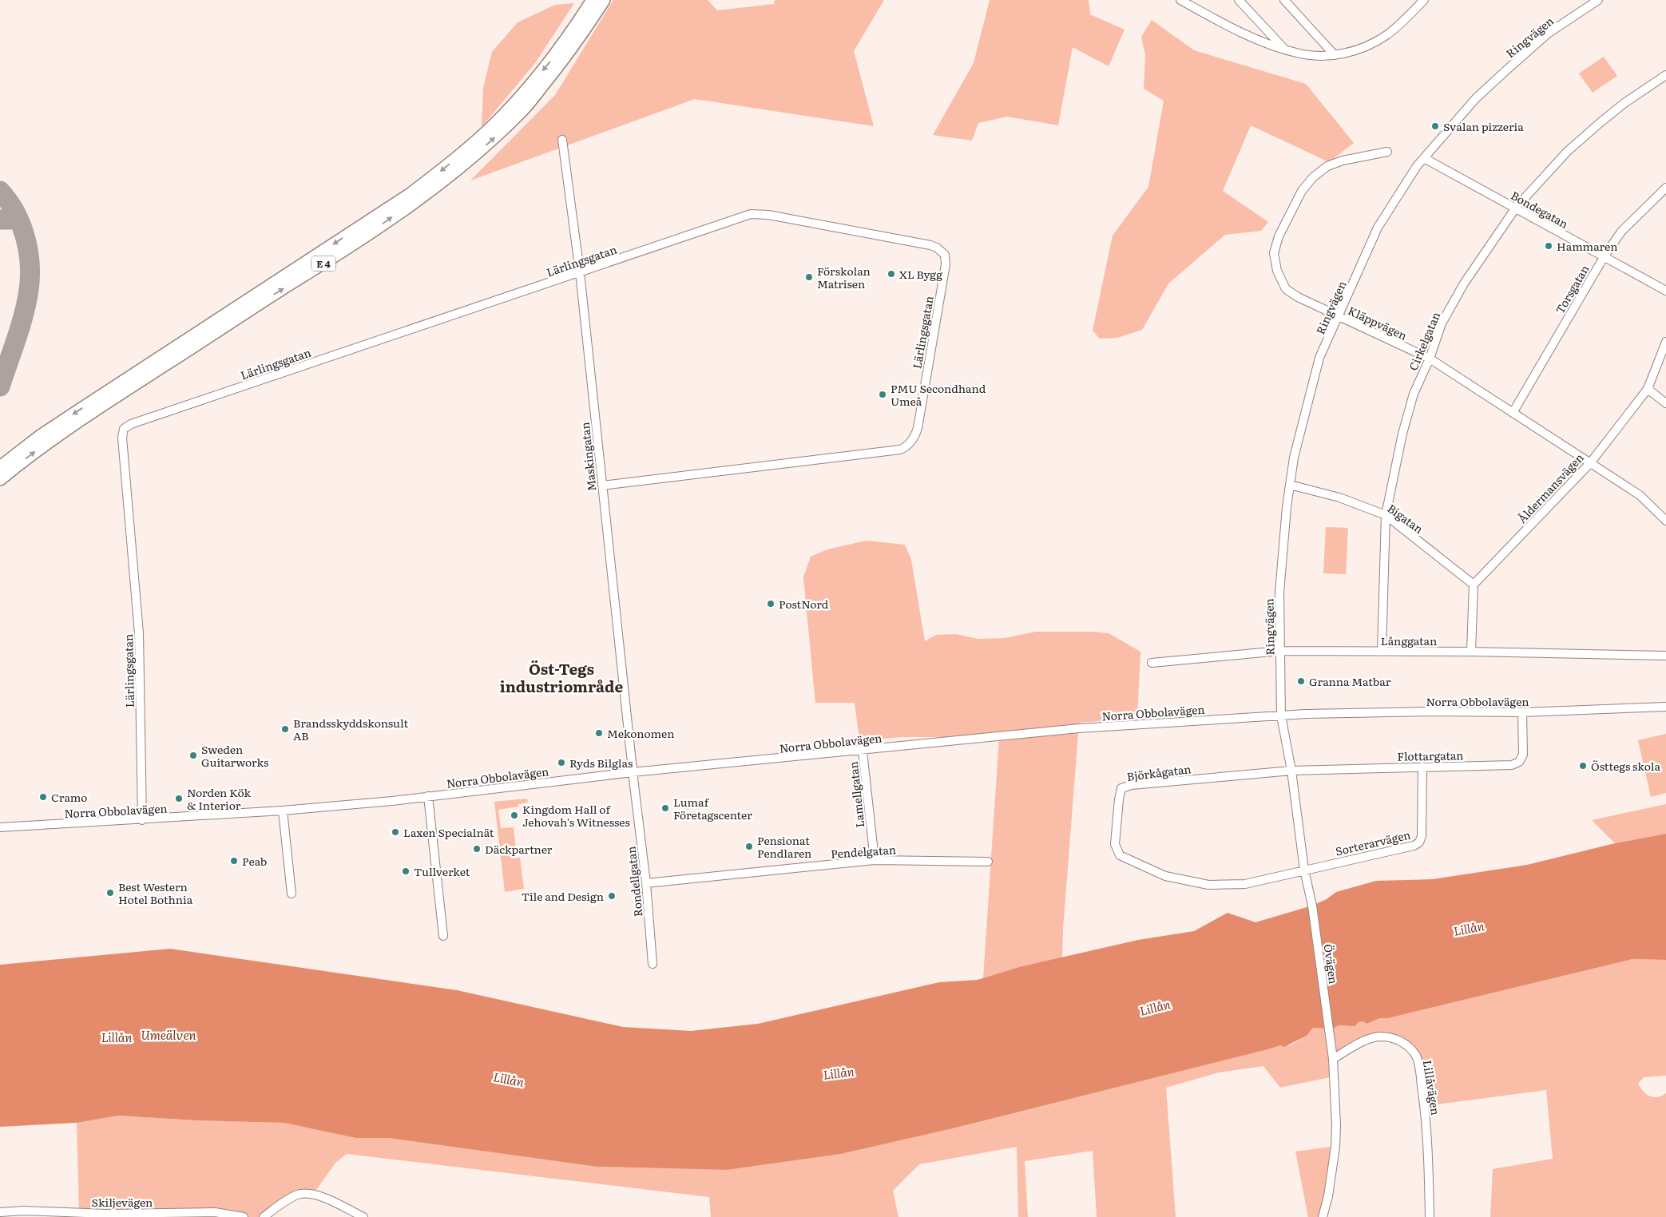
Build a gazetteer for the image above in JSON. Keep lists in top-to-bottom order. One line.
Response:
{"streets":{"highway":["E 4"],"street":["Ringvägen","Bondegatan","Lärlingsgatan","Torsgatan","Kläppvägen","Cirkelgatan","Maskingatan","Åldermansvägen","Bigatan","Långgatan","Norra Obbolavägen","Flottargatan","Björkågatan","Lamellgatan","Sorterarvägen","Pendelgatan","Rondellgatan","Övägen","Lillåvägen","Skiljevägen"]},"crossings":[["Ringvägen","Bondegatan"],["Ringvägen","Kläppvägen"],["Ringvägen","Bigatan"],["Ringvägen","Långgatan"],["Ringvägen","Norra Obbolavägen"],["Ringvägen","Övägen"],["Bondegatan","Torsgatan"],["Bondegatan","Cirkelgatan"],["Lärlingsgatan","Maskingatan"],["Lärlingsgatan","Norra Obbolavägen"],["Torsgatan","Kläppvägen"],["Kläppvägen","Cirkelgatan"],["Kläppvägen","Åldermansvägen"],["Cirkelgatan","Bigatan"],["Cirkelgatan","Långgatan"],["Maskingatan","Norra Obbolavägen"],["Maskingatan","Rondellgatan"],["Åldermansvägen","Bigatan"],["Norra Obbolavägen","Flottargatan"],["Norra Obbolavägen","Lamellgatan"],["Norra Obbolavägen","Rondellgatan"],["Norra Obbolavägen","Övägen"],["Flottargatan","Björkågatan"],["Flottargatan","Sorterarvägen"],["Flottargatan","Övägen"],["Björkågatan","Sorterarvägen"],["Björkågatan","Övägen"],["Lamellgatan","Pendelgatan"],["Sorterarvägen","Övägen"],["Pendelgatan","Rondellgatan"],["Övägen","Lillåvägen"]],"districts":["Öst-Tegs industriområde"],"water":["Lillån","Umeälven"],"places":["Svalan pizzeria","Hammaren","XL Bygg","Förskolan Matrisen","PMU Secondhand Umeå","PostNord","Granna Matbar","Brandsskyddskonsult AB","Mekonomen","Sweden Guitarworks","Ryds Bilglas","Östtegs skola","Cramo","Norden Kök & Interior","Lumaf Företagscenter","Kingdom Hall of Jehovah's Witnesses","Laxen Specialnät","Pensionat Pendlaren","Däckpartner","Peab","Tullverket","Best Western Hotel Bothnia","Tile and Design"]}
